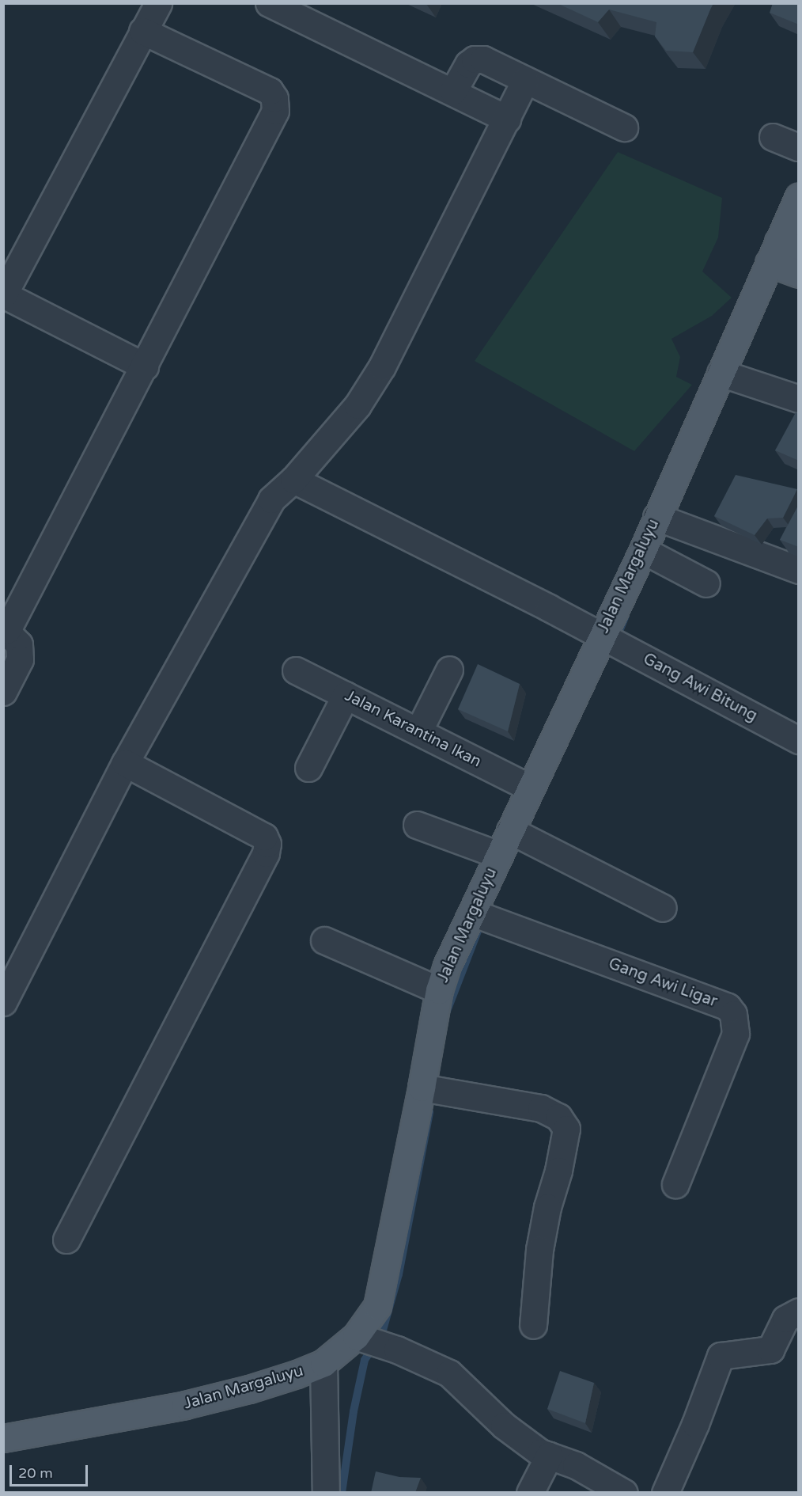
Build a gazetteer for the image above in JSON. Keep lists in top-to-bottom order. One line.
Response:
{"streets":{"main road":["Jalan Margaluyu"],"street":["Gang Awi Bitung","Jalan Karantina Ikan","Gang Awi Ligar"]},"crossings":[["Jalan Margaluyu","Gang Awi Bitung"],["Jalan Margaluyu","Jalan Karantina Ikan"],["Jalan Margaluyu","Gang Awi Ligar"]],"scale_bar":"20 m"}
